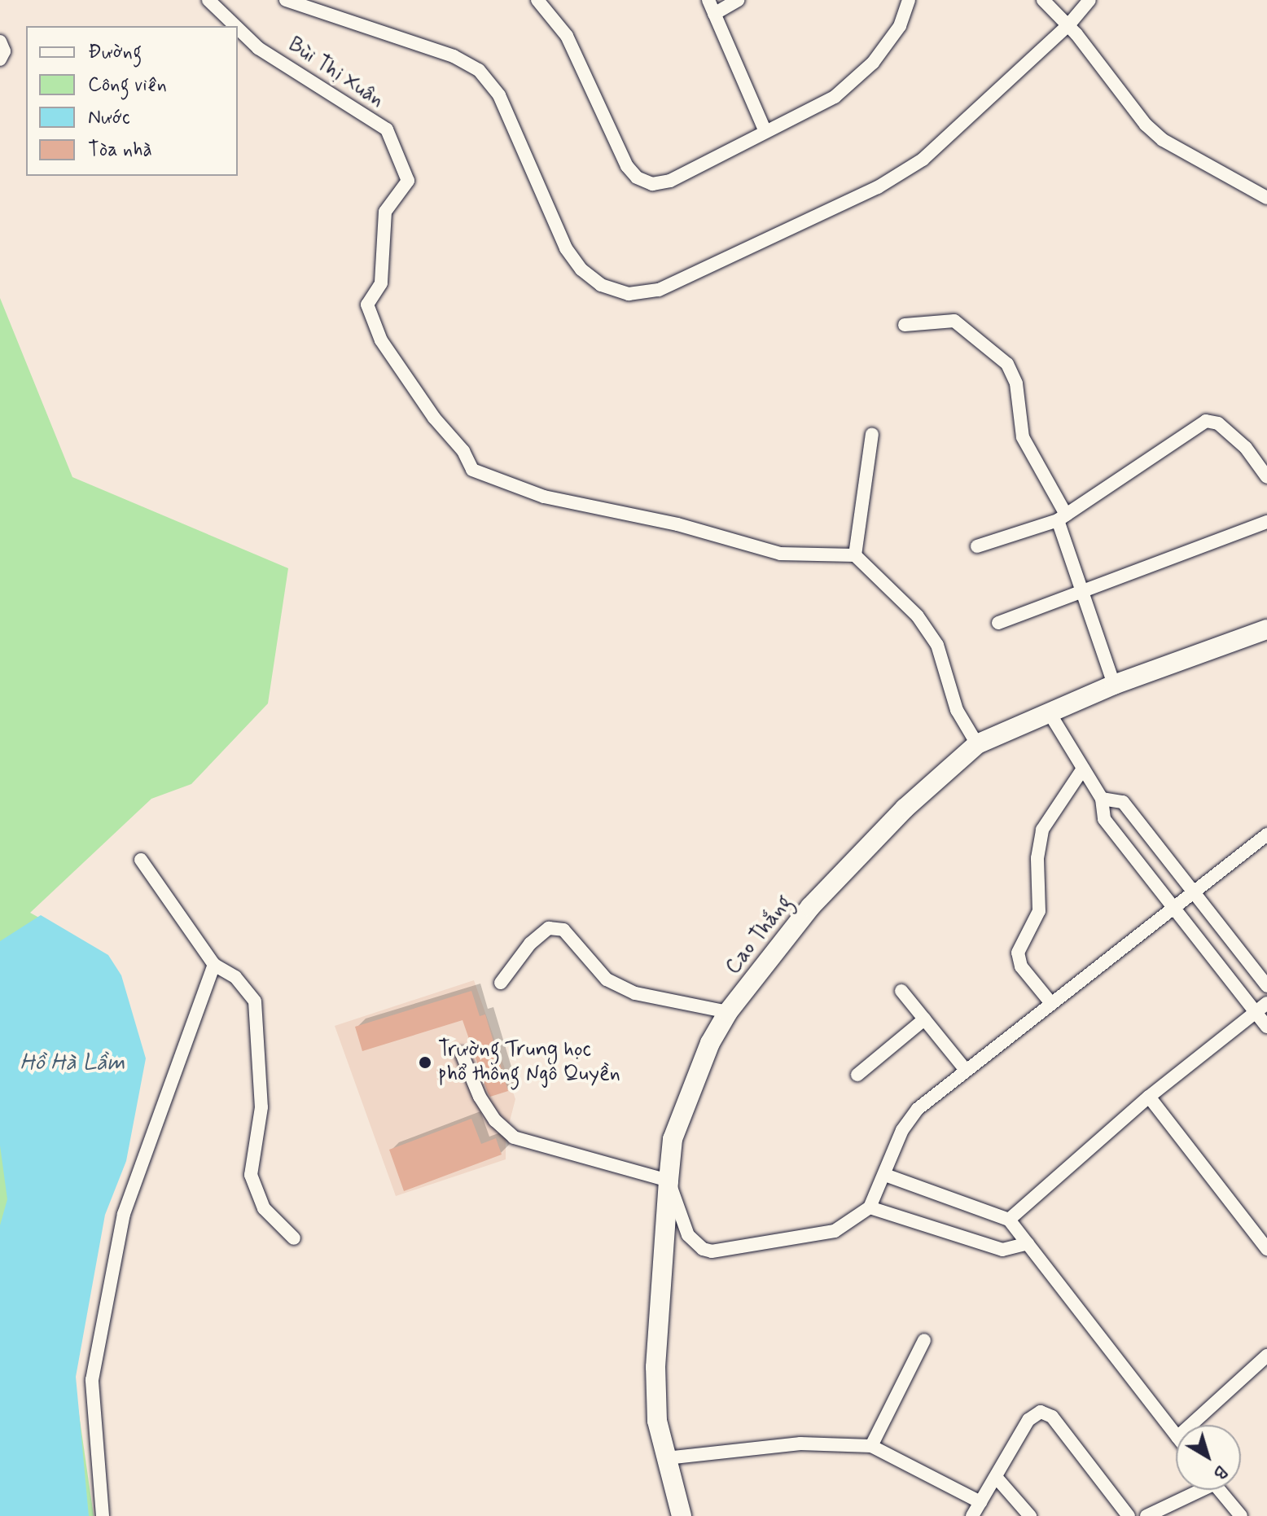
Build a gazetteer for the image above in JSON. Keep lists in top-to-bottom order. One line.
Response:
{"streets":{"main road":["Cao Thắng"],"street":["Bùi Thị Xuân"]},"water":["Hồ Hà Lầm"],"places":["Trường Trung học phổ thông Ngô Quyền"],"legend":["Đường","Công viên","Nước","Tòa nhà"],"north":"bottom right"}
